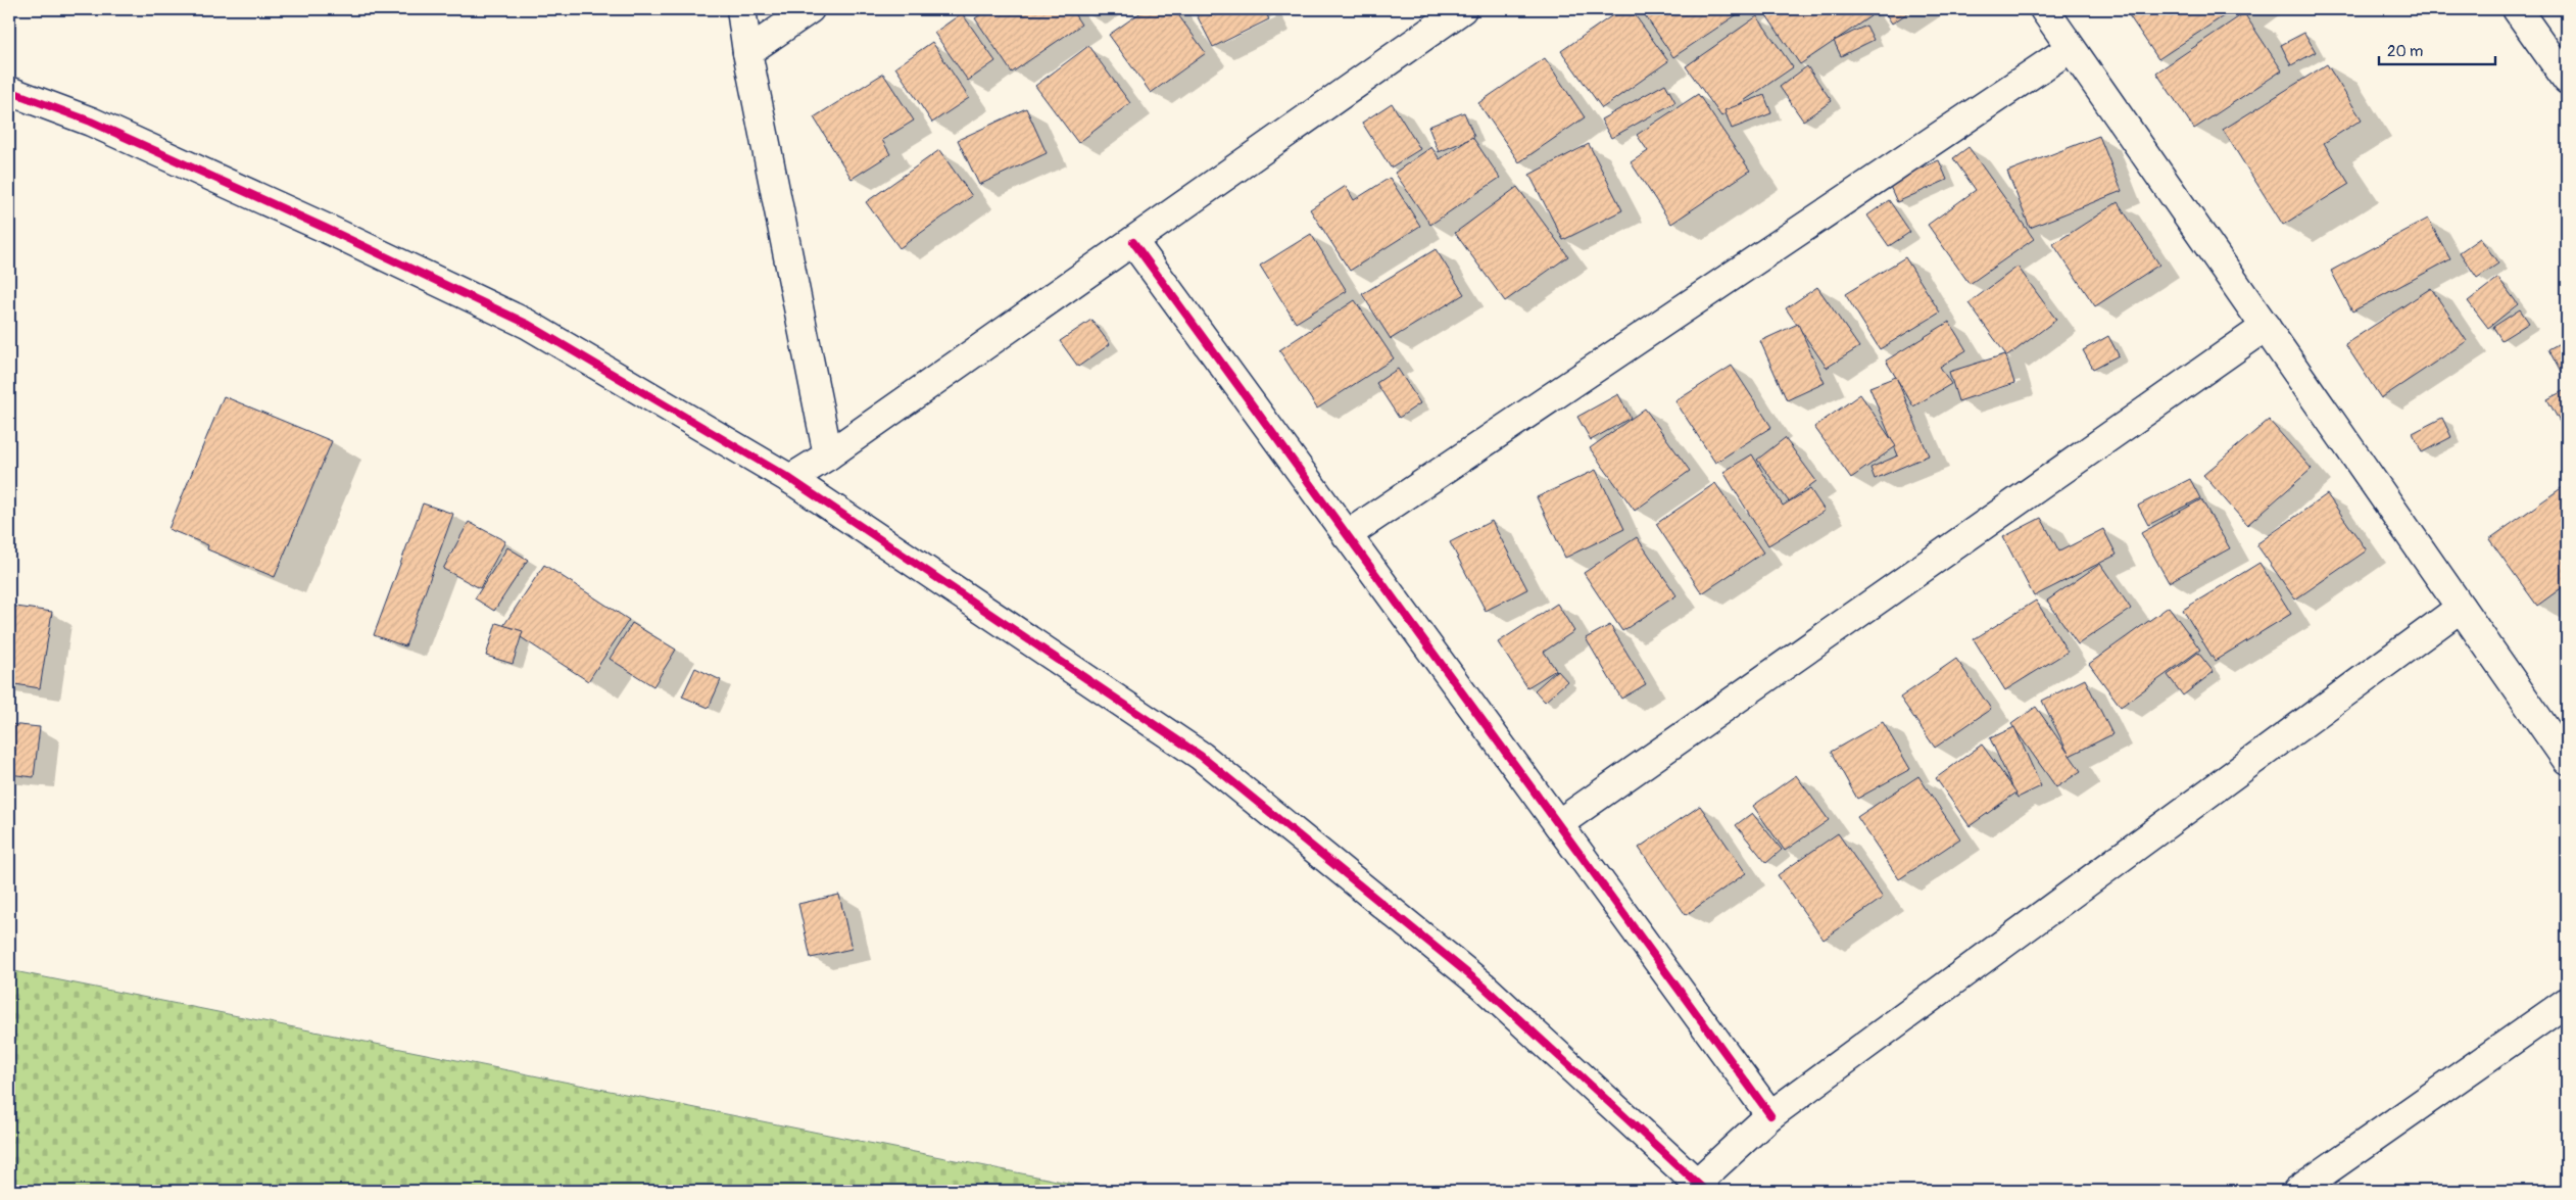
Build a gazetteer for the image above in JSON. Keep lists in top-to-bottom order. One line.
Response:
{"scale_bar":"20 m"}
